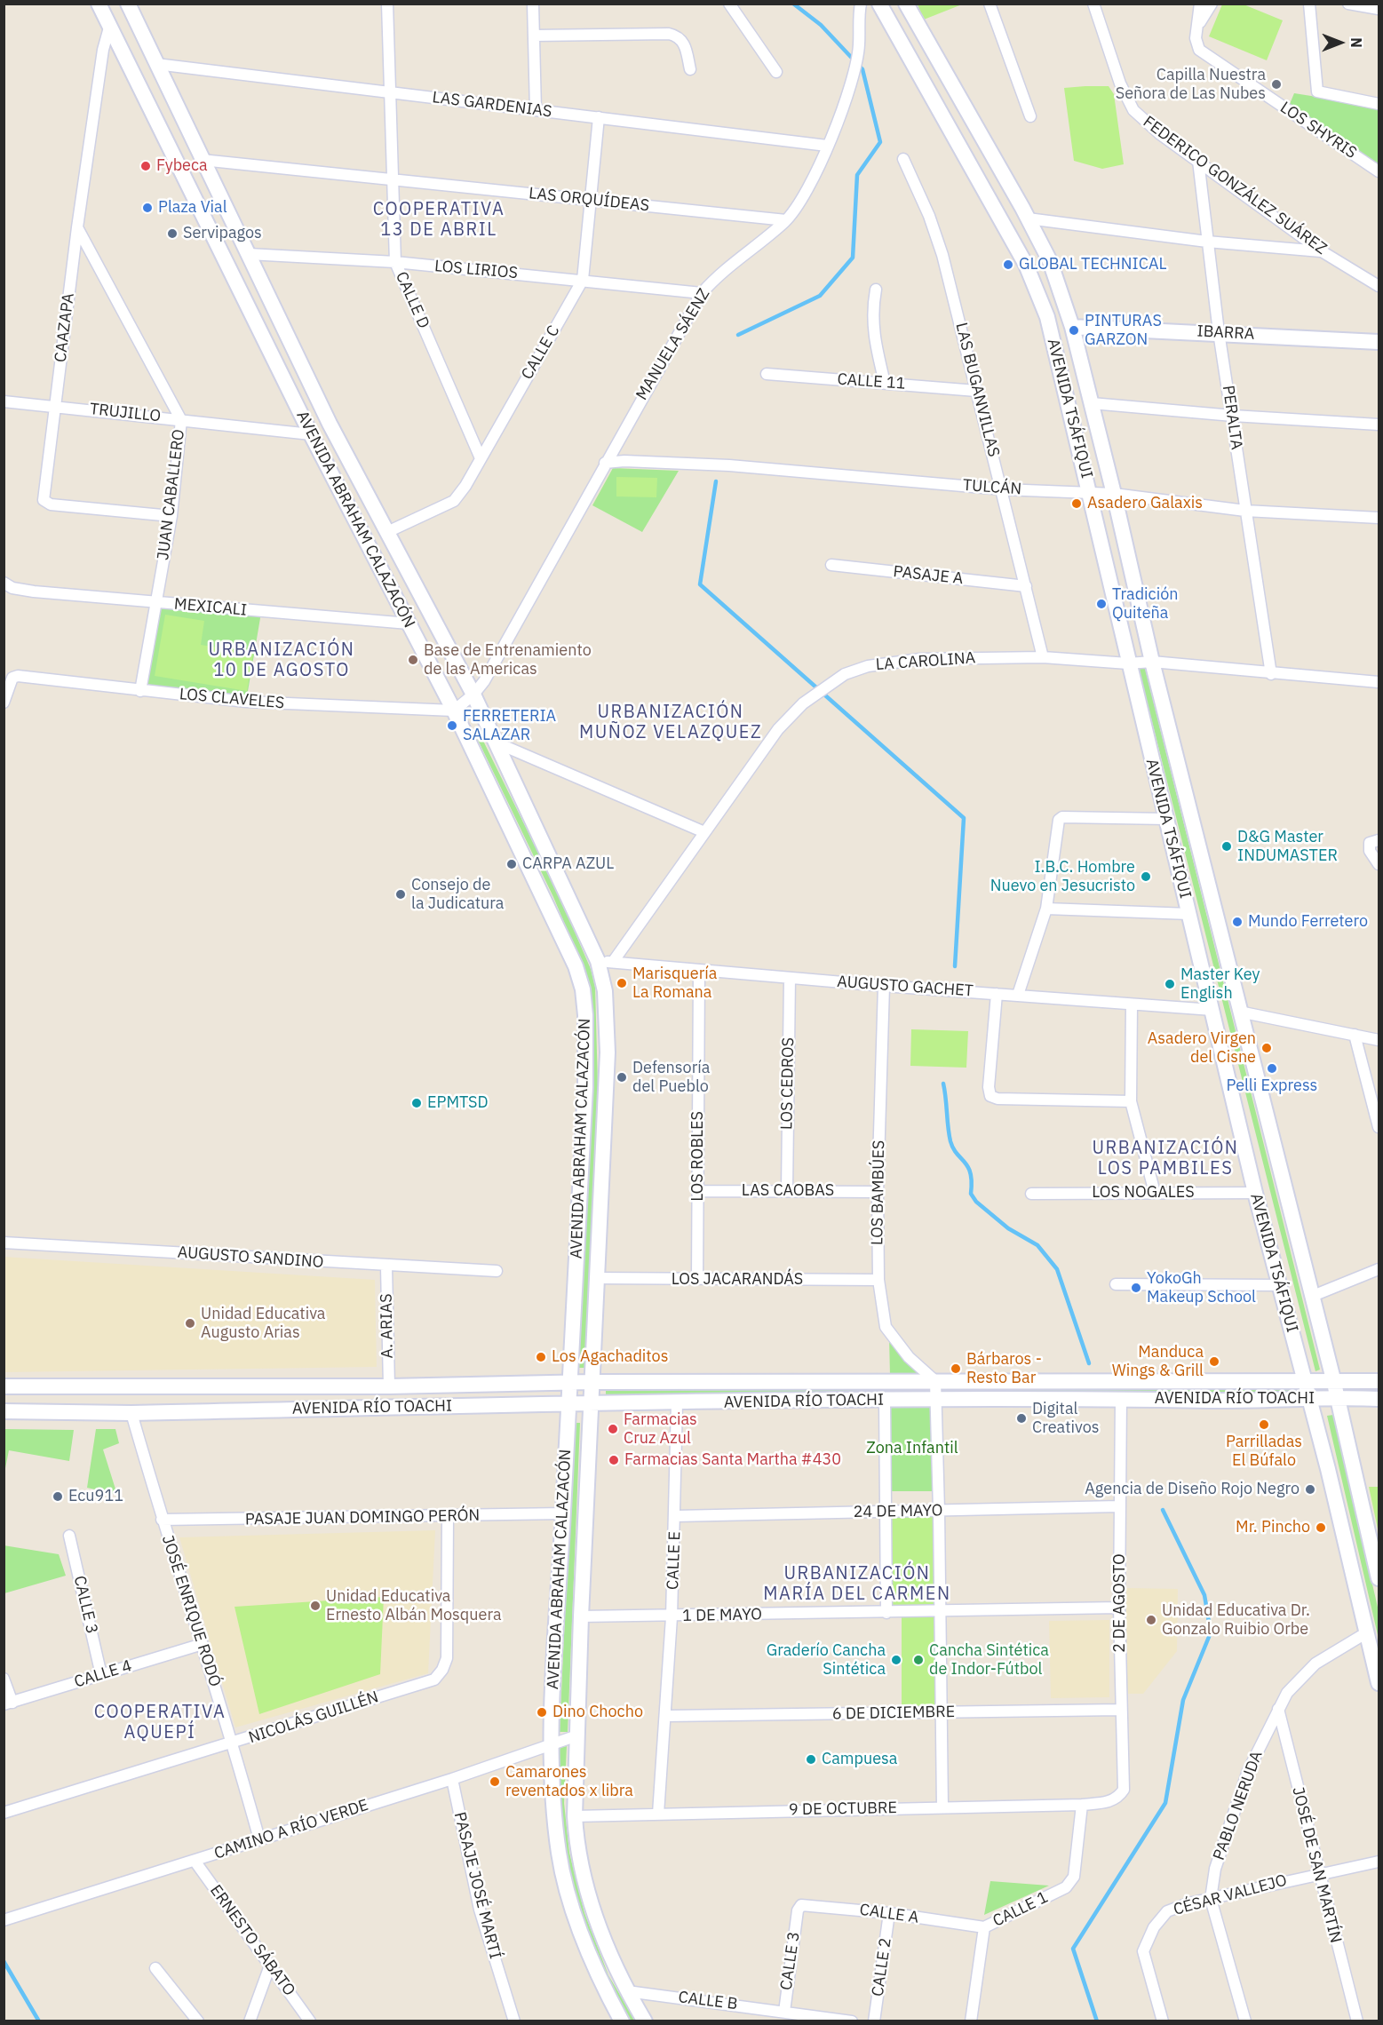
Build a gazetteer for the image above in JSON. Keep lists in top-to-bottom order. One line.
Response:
{"streets":{"main road":["IBARRA","AVENIDA TSÁFIQUI","AVENIDA ABRAHAM CALAZACÓN","AVENIDA RÍO TOACHI"],"street":["LAS GARDENIAS","LOS SHYRIS","FEDERICO GONZÁLEZ SUÁREZ","LAS ORQUÍDEAS","LOS LIRIOS","CALLE D","CAAZAPA","MANUELA SÁENZ","CALLE C","CALLE 11","LAS BUGANVILLAS","TRUJILLO","PERALTA","TULCÁN","JUAN CABALLERO","PASAJE A","MEXICALI","LA CAROLINA","LOS CLAVELES","AUGUSTO GACHET","LOS CEDROS","LOS ROBLES","LAS CAOBAS","LOS BAMBÚES","LOS NOGALES","AUGUSTO SANDINO","LOS JACARANDÁS","A. ARIAS","24 DE MAYO","PASAJE JUAN DOMINGO PERÓN","CALLE E","2 DE AGOSTO","CALLE 3","JOSÉ ENRIQUE RODÓ","1 DE MAYO","CALLE 4","6 DE DICIEMBRE","NICOLÁS GUILLÉN","PABLO NERUDA","9 DE OCTUBRE","CAMINO A RÍO VERDE","JOSÉ DE SAN MARTÍN","PASAJE JOSÉ MARTÍ","CÉSAR VALLEJO","CALLE 1","CALLE A","ERNESTO SÁBATO","CALLE 2","CALLE B"]},"crossings":[["LAS GARDENIAS","CALLE D"],["LAS GARDENIAS","MANUELA SÁENZ"],["LAS GARDENIAS","CALLE C"],["LAS GARDENIAS","AVENIDA ABRAHAM CALAZACÓN"],["FEDERICO GONZÁLEZ SUÁREZ","PERALTA"],["LAS ORQUÍDEAS","CALLE D"],["LAS ORQUÍDEAS","MANUELA SÁENZ"],["LAS ORQUÍDEAS","CALLE C"],["LAS ORQUÍDEAS","AVENIDA ABRAHAM CALAZACÓN"],["LOS LIRIOS","CALLE D"],["LOS LIRIOS","MANUELA SÁENZ"],["LOS LIRIOS","CALLE C"],["LOS LIRIOS","AVENIDA ABRAHAM CALAZACÓN"],["CALLE D","CALLE C"],["CAAZAPA","TRUJILLO"],["CAAZAPA","JUAN CABALLERO"],["CAAZAPA","AVENIDA ABRAHAM CALAZACÓN"],["IBARRA","AVENIDA TSÁFIQUI"],["IBARRA","PERALTA"],["MANUELA SÁENZ","TULCÁN"],["MANUELA SÁENZ","AVENIDA ABRAHAM CALAZACÓN"],["CALLE C","AVENIDA ABRAHAM CALAZACÓN"],["CALLE 11","LAS BUGANVILLAS"],["LAS BUGANVILLAS","TULCÁN"],["LAS BUGANVILLAS","PASAJE A"],["LAS BUGANVILLAS","LA CAROLINA"],["AVENIDA TSÁFIQUI","TULCÁN"],["AVENIDA TSÁFIQUI","LA CAROLINA"],["AVENIDA TSÁFIQUI","AUGUSTO GACHET"],["AVENIDA TSÁFIQUI","LOS NOGALES"],["AVENIDA TSÁFIQUI","AVENIDA RÍO TOACHI"],["AVENIDA TSÁFIQUI","PABLO NERUDA"],["TRUJILLO","JUAN CABALLERO"],["TRUJILLO","AVENIDA ABRAHAM CALAZACÓN"],["PERALTA","TULCÁN"],["PERALTA","LA CAROLINA"],["JUAN CABALLERO","MEXICALI"],["JUAN CABALLERO","LOS CLAVELES"],["AVENIDA ABRAHAM CALAZACÓN","MEXICALI"],["AVENIDA ABRAHAM CALAZACÓN","LA CAROLINA"],["AVENIDA ABRAHAM CALAZACÓN","LOS CLAVELES"],["AVENIDA ABRAHAM CALAZACÓN","AUGUSTO GACHET"],["AVENIDA ABRAHAM CALAZACÓN","LOS JACARANDÁS"],["AVENIDA ABRAHAM CALAZACÓN","AVENIDA RÍO TOACHI"],["AVENIDA ABRAHAM CALAZACÓN","PASAJE JUAN DOMINGO PERÓN"],["AVENIDA ABRAHAM CALAZACÓN","1 DE MAYO"],["AVENIDA ABRAHAM CALAZACÓN","9 DE OCTUBRE"],["AVENIDA ABRAHAM CALAZACÓN","CAMINO A RÍO VERDE"],["AVENIDA ABRAHAM CALAZACÓN","CALLE B"],["LA CAROLINA","AUGUSTO GACHET"],["AUGUSTO GACHET","LOS CEDROS"],["AUGUSTO GACHET","LOS ROBLES"],["AUGUSTO GACHET","LOS BAMBÚES"],["LOS CEDROS","LAS CAOBAS"],["LOS ROBLES","LAS CAOBAS"],["LOS ROBLES","LOS JACARANDÁS"],["LAS CAOBAS","LOS BAMBÚES"],["LOS BAMBÚES","LOS JACARANDÁS"],["LOS BAMBÚES","AVENIDA RÍO TOACHI"],["AUGUSTO SANDINO","A. ARIAS"],["A. ARIAS","AVENIDA RÍO TOACHI"],["AVENIDA RÍO TOACHI","CALLE E"],["AVENIDA RÍO TOACHI","2 DE AGOSTO"],["AVENIDA RÍO TOACHI","JOSÉ ENRIQUE RODÓ"],["24 DE MAYO","CALLE E"],["24 DE MAYO","2 DE AGOSTO"],["PASAJE JUAN DOMINGO PERÓN","JOSÉ ENRIQUE RODÓ"],["PASAJE JUAN DOMINGO PERÓN","NICOLÁS GUILLÉN"],["CALLE E","1 DE MAYO"],["CALLE E","6 DE DICIEMBRE"],["CALLE E","9 DE OCTUBRE"],["2 DE AGOSTO","1 DE MAYO"],["2 DE AGOSTO","6 DE DICIEMBRE"],["2 DE AGOSTO","9 DE OCTUBRE"],["CALLE 3","CALLE 4"],["CALLE 3","CALLE A"],["CALLE 3","CALLE B"],["JOSÉ ENRIQUE RODÓ","CALLE 4"],["JOSÉ ENRIQUE RODÓ","NICOLÁS GUILLÉN"],["JOSÉ ENRIQUE RODÓ","CAMINO A RÍO VERDE"],["PABLO NERUDA","JOSÉ DE SAN MARTÍN"],["PABLO NERUDA","CÉSAR VALLEJO"],["9 DE OCTUBRE","CALLE 1"],["CAMINO A RÍO VERDE","PASAJE JOSÉ MARTÍ"],["CAMINO A RÍO VERDE","ERNESTO SÁBATO"],["JOSÉ DE SAN MARTÍN","CÉSAR VALLEJO"],["CALLE 1","CALLE A"],["CALLE A","CALLE 2"]],"districts":["COOPERATIVA 13 DE ABRIL","URBANIZACIÓN 10 DE AGOSTO","URBANIZACIÓN MUÑOZ VELAZQUEZ","URBANIZACIÓN LOS PAMBILES","URBANIZACIÓN MARÍA DEL CARMEN","COOPERATIVA AQUEPÍ"],"parks":["Zona Infantil"],"places":["Capilla Nuestra Señora de Las Nubes","Fybeca","Plaza Vial","Servipagos","GLOBAL TECHNICAL","PINTURAS GARZON","Asadero Galaxis","Tradición Quiteña","Base de Entrenamiento de las Americas","FERRETERIA SALAZAR","D&G Master INDUMASTER","CARPA AZUL","I.B.C. Hombre Nuevo en Jesucristo","Consejo de la Judicatura","Mundo Ferretero","Marisquería La Romana","Master Key English","Asadero Virgen del Cisne","Pelli Express","Defensoría del Pueblo","EPMTSD","YokoGh Makeup School","Unidad Educativa Augusto Arias","Los Agachaditos","Manduca Wings & Grill","Bárbaros - Resto Bar","Digital Creativos","Parrilladas El Búfalo","Farmacias Cruz Azul","Farmacias Santa Martha #430","Agencia de Diseño Rojo Negro","Ecu911","Mr. Pincho","Unidad Educativa Ernesto Albán Mosquera","Unidad Educativa Dr. Gonzalo Ruibio Orbe","Graderío Cancha Sintética","Cancha Sintética de Indor-Fútbol","Dino Chocho","Campuesa","Camarones reventados x libra"],"north":"right"}
